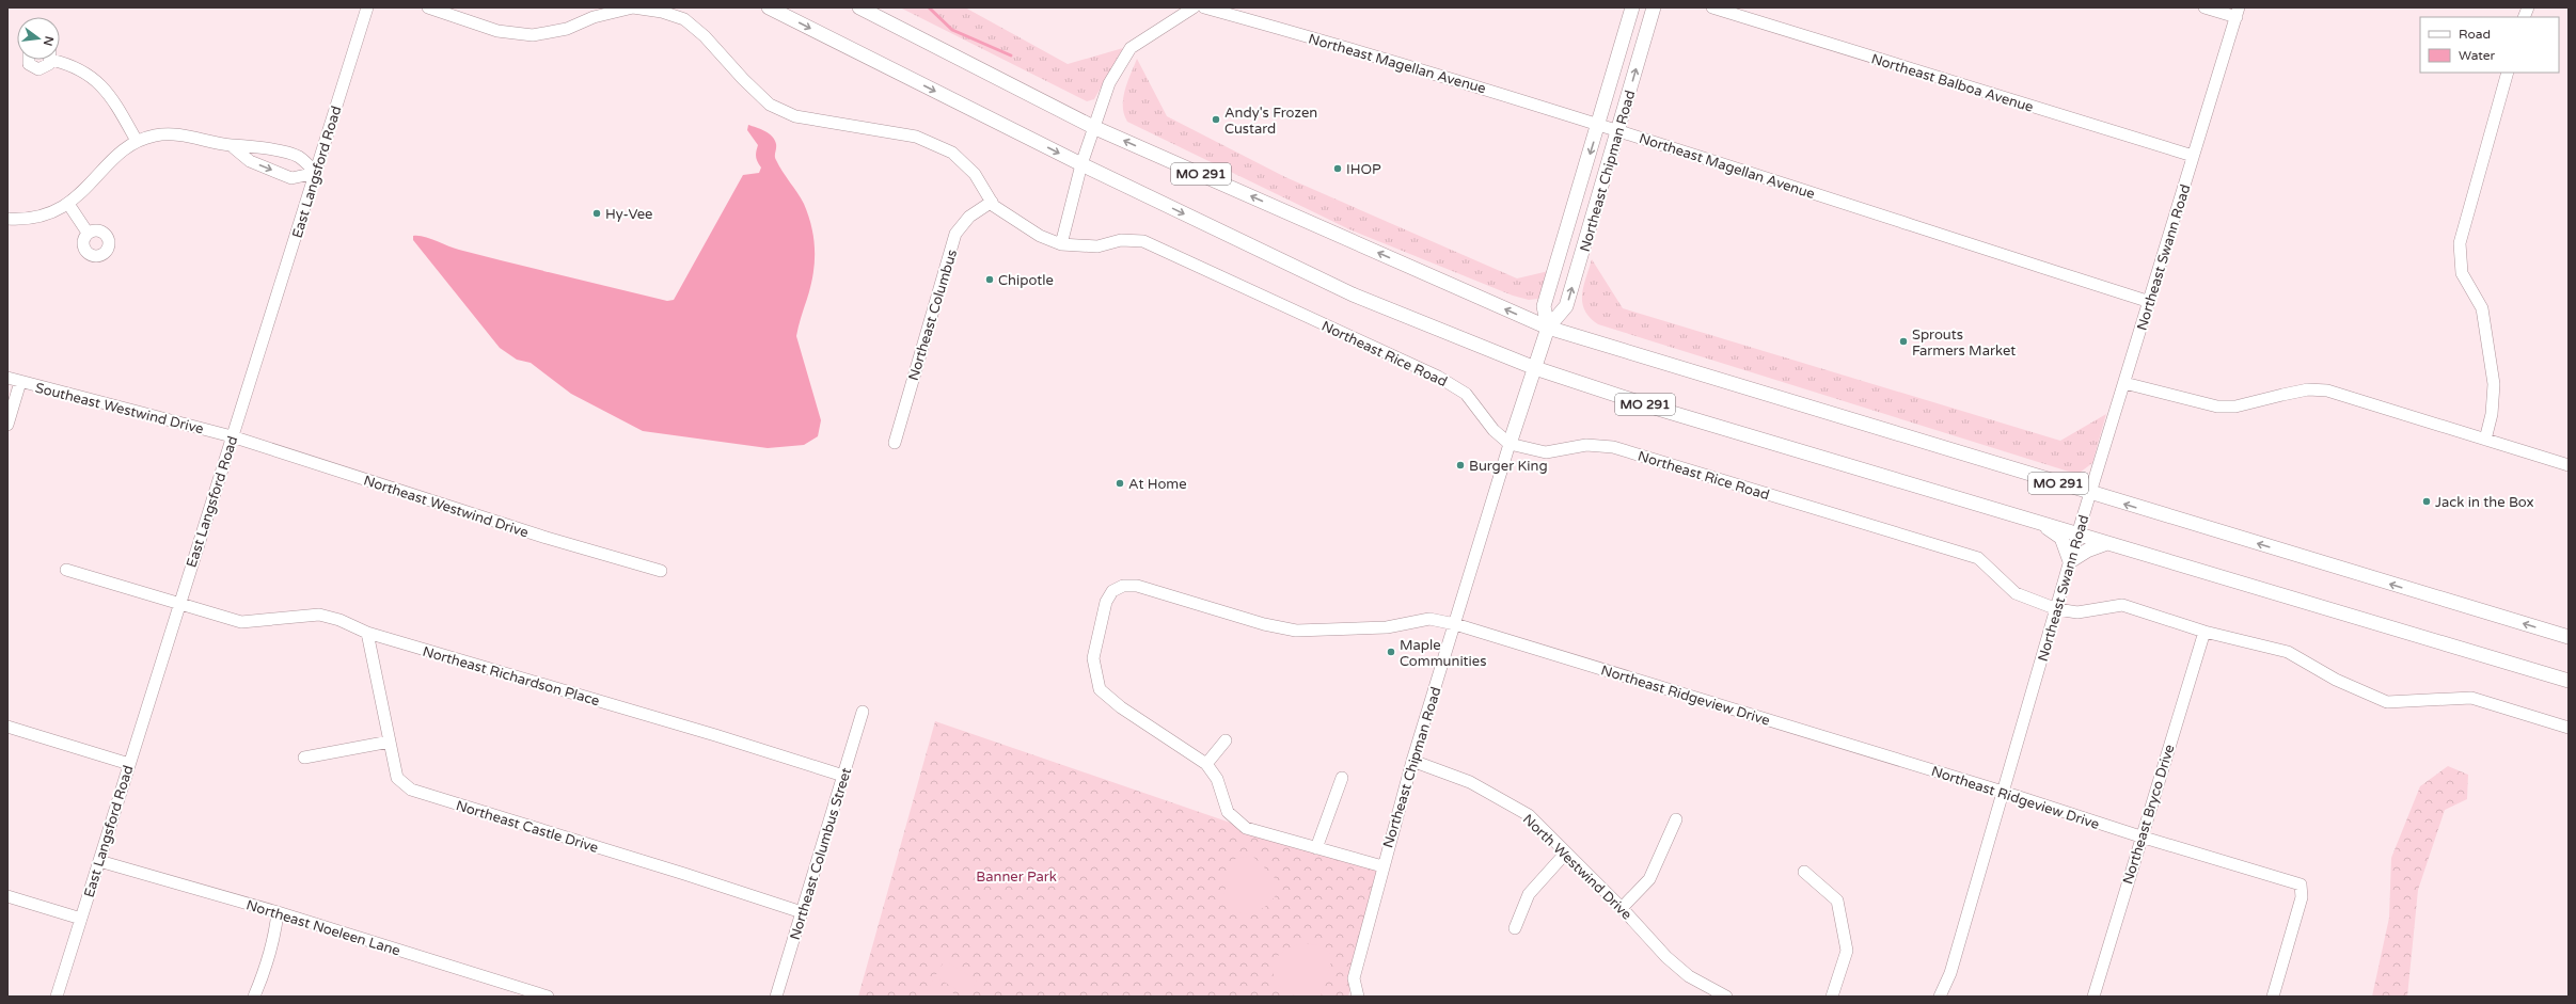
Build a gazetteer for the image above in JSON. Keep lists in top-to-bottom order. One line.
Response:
{"streets":{"main road":["Northeast Chipman Road","MO 291"],"street":["Northeast Magellan Avenue","Northeast Balboa Avenue","East Langsford Road","Northeast Swann Road","Northeast Columbus","Northeast Rice Road","Southeast Westwind Drive","Northeast Westwind Drive","Northeast Richardson Place","Northeast Ridgeview Drive","Northeast Bryco Drive","Northeast Castle Drive","Northeast Columbus Street","North Westwind Drive","Northeast Noeleen Lane"]},"crossings":[["Northeast Magellan Avenue","Northeast Chipman Road"],["Northeast Magellan Avenue","Northeast Swann Road"],["Northeast Balboa Avenue","Northeast Swann Road"],["Northeast Chipman Road","MO 291"],["Northeast Chipman Road","Northeast Rice Road"],["Northeast Chipman Road","Northeast Ridgeview Drive"],["Northeast Chipman Road","North Westwind Drive"],["East Langsford Road","Southeast Westwind Drive"],["East Langsford Road","Northeast Westwind Drive"],["East Langsford Road","Northeast Richardson Place"],["East Langsford Road","Northeast Noeleen Lane"],["MO 291","Northeast Swann Road"],["Northeast Swann Road","Northeast Rice Road"],["Northeast Swann Road","Northeast Ridgeview Drive"],["Northeast Columbus","Northeast Rice Road"],["Northeast Rice Road","Northeast Bryco Drive"],["Southeast Westwind Drive","Northeast Westwind Drive"],["Northeast Richardson Place","Northeast Castle Drive"],["Northeast Richardson Place","Northeast Columbus Street"],["Northeast Ridgeview Drive","Northeast Bryco Drive"],["Northeast Castle Drive","Northeast Columbus Street"]],"parks":["Banner Park"],"places":["Andy's Frozen Custard","IHOP","Hy-Vee","Chipotle","Sprouts Farmers Market","Burger King","At Home","Jack in the Box","Maple Communities"],"legend":["Road","Water"],"north":"right"}
